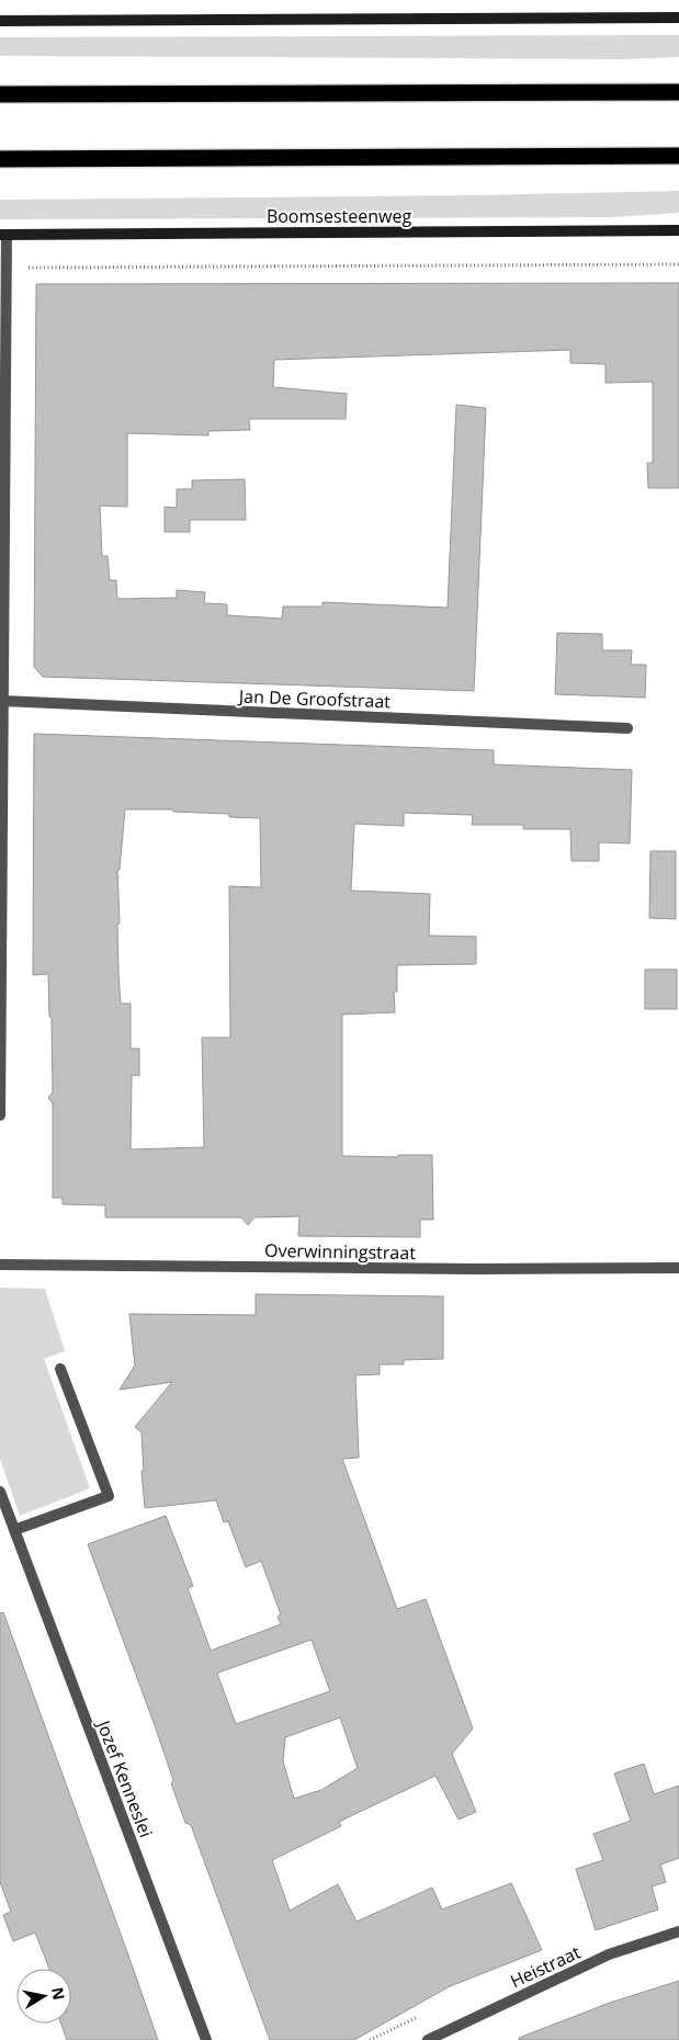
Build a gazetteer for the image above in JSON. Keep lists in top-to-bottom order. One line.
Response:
{"streets":{"main road":["Boomsesteenweg"],"street":["Jan De Groofstraat","Overwinningstraat","Jozef Kenneslei","Heistraat"]},"north":"right"}
